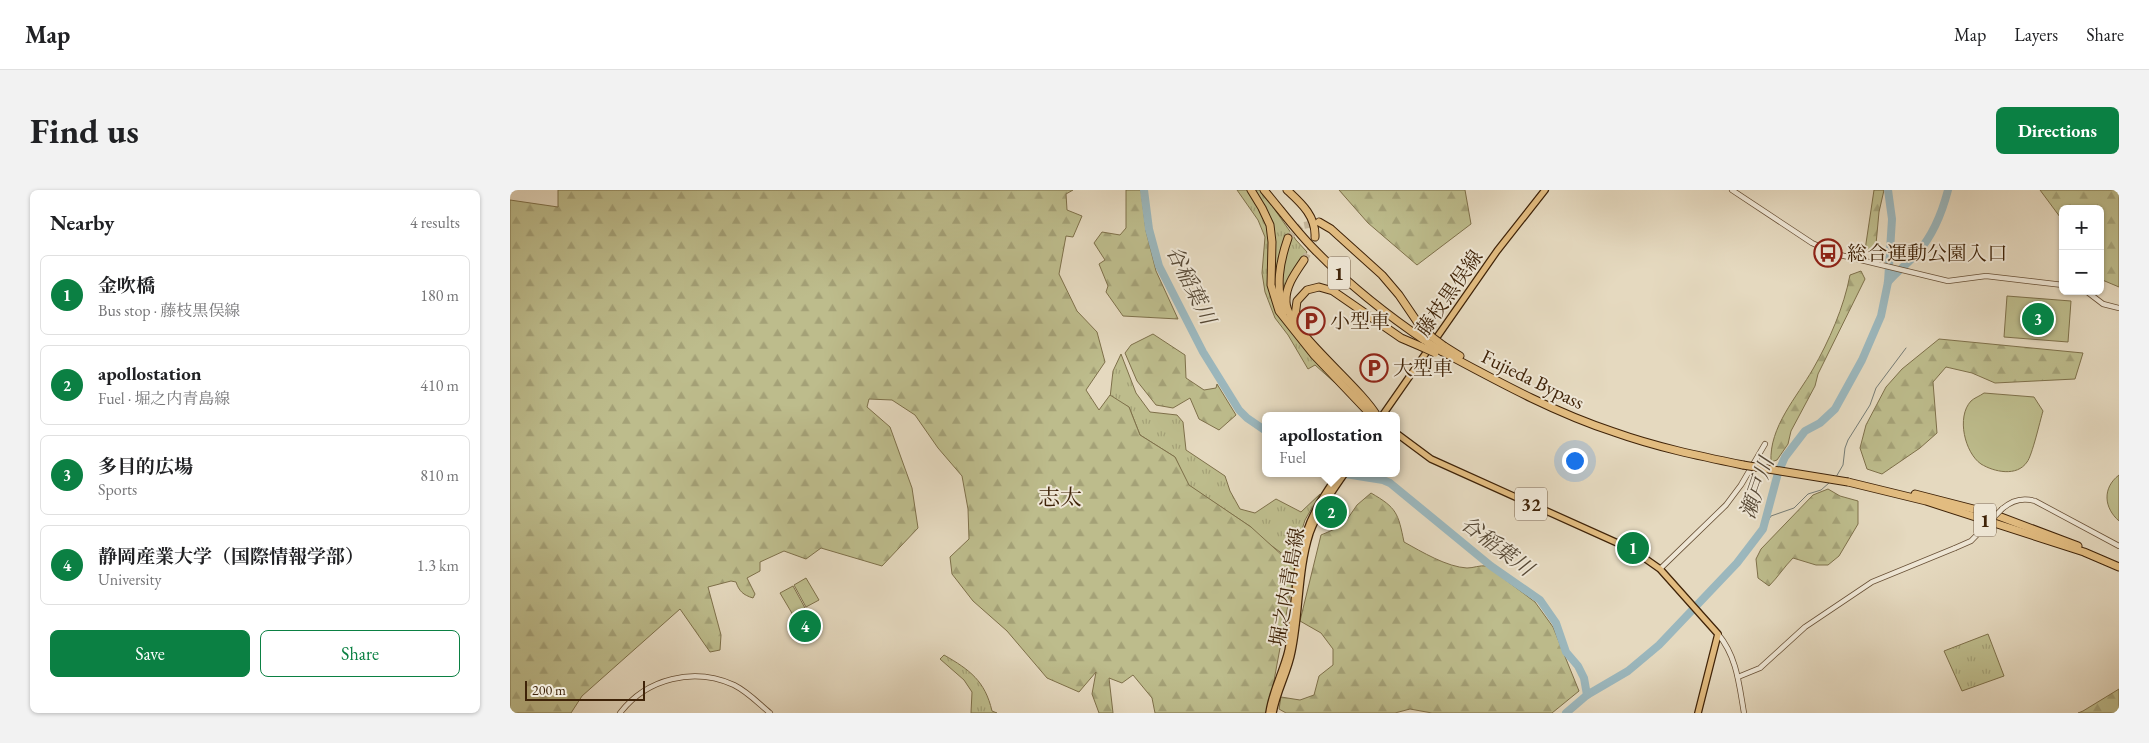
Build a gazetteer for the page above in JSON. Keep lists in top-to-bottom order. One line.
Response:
{"streets":{"highway":["1","Fujieda Bypass"],"main road":["藤枝黒俣線","32","堀之内青島線"]},"crossings":[["1","Fujieda Bypass"]],"districts":["志太"],"water":["谷稲葉川","瀬戸川"],"places":{"bus stop":["総合運動公園入口"],"parking":["小型車","大型車"]},"scale_bar":"200 m","page":{"header":"Map","nav":["Map","Layers","Share"],"buttons":["Directions",["Save","Share"]],"title":"Find us","heading":["Nearby","4 results"],"map_buttons":["+","−"],"list":[{"mark":"1","name":"金吹橋","note":"Bus stop · 藤枝黒俣線","value":"180 m"},{"mark":"2","name":"apollostation","note":"Fuel · 堀之内青島線","value":"410 m"},{"mark":"3","name":"多目的広場","note":"Sports","value":"810 m"},{"mark":"4","name":"静岡産業大学（国際情報学部）","note":"University","value":"1.3 km"}],"pins":["3","2","1","4"],"popup":["apollostation","Fuel"],"scale":"200 m"}}
